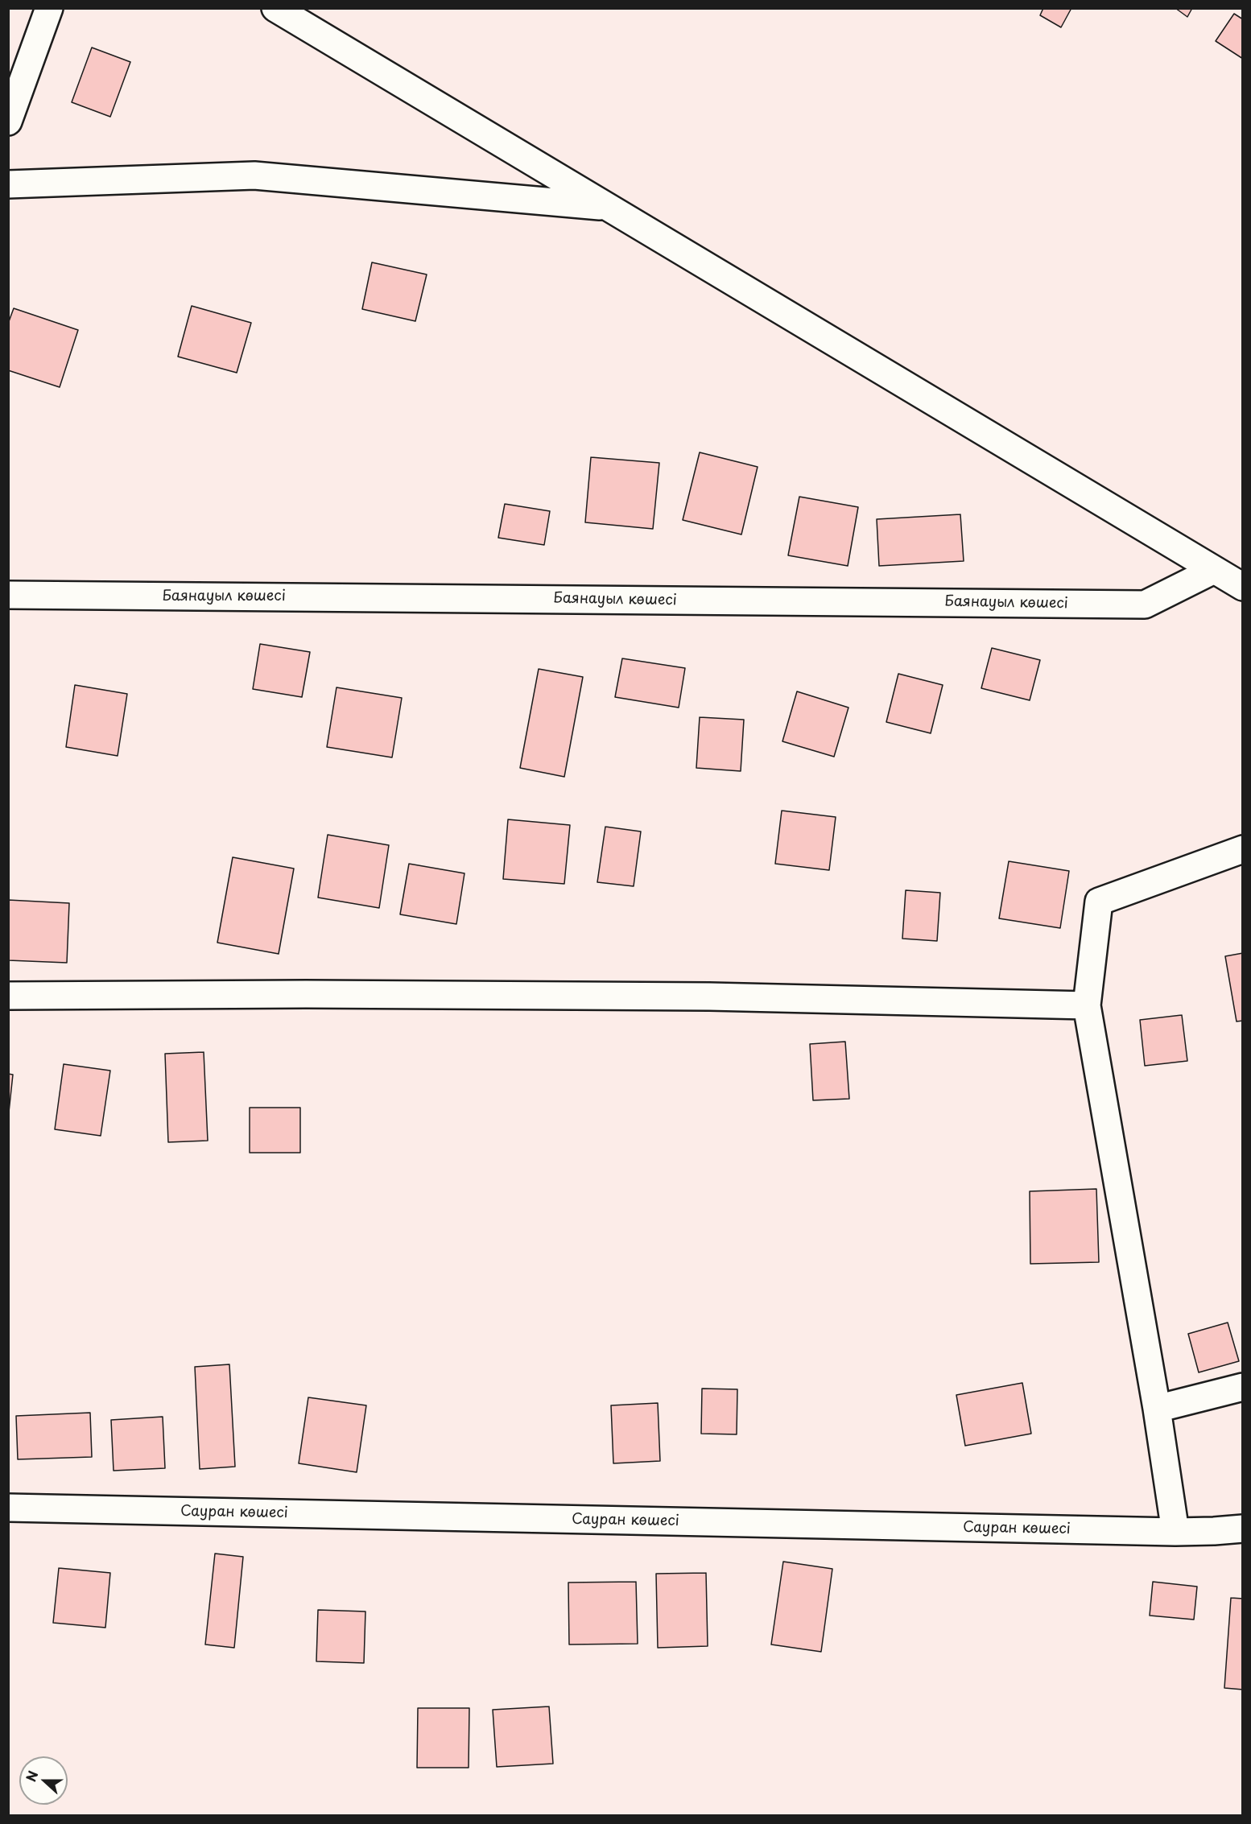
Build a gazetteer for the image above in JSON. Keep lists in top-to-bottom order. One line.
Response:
{"streets":{"street":["Баянауыл көшесі","Сауран көшесі"]},"north":"left"}
